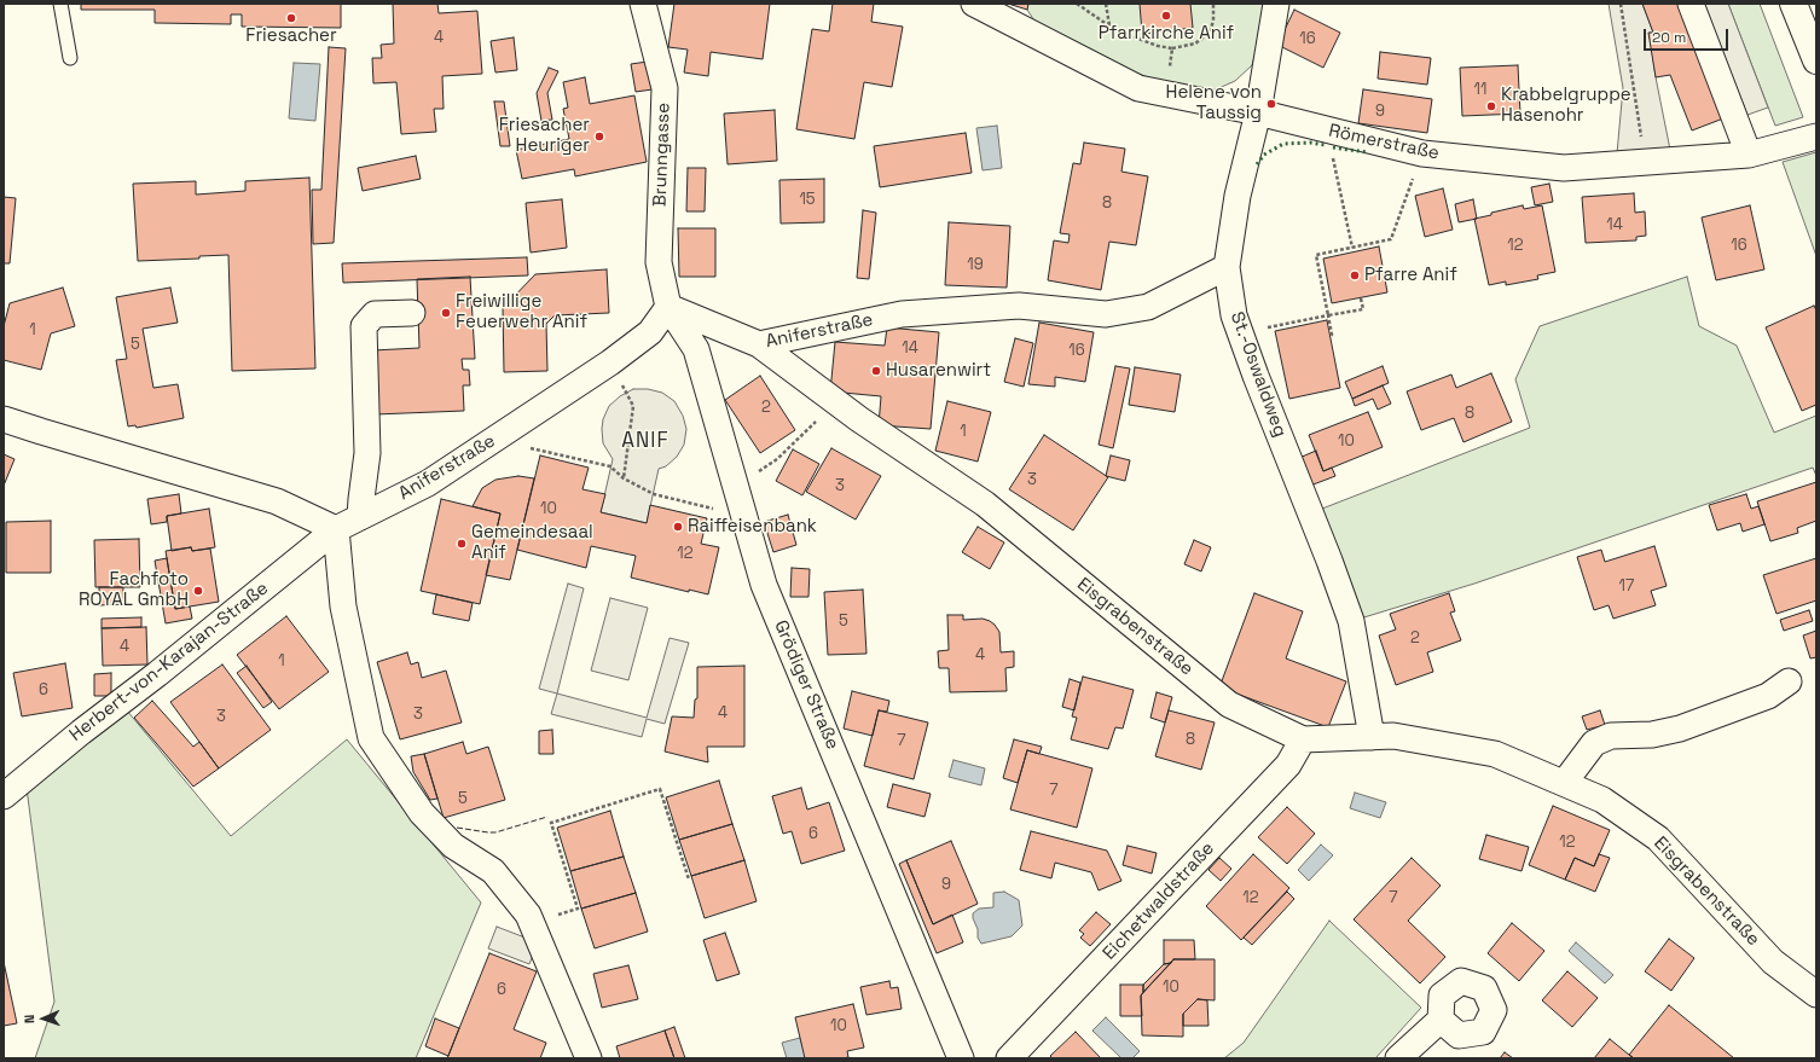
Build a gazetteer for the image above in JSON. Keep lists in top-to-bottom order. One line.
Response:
{"streets":{"street":["Römerstraße","Brunngasse","Aniferstraße","St.-Oswaldweg","Eisgrabenstraße","Herbert-von-Karajan-Straße","Grödiger Straße","Eichetwaldstraße"]},"crossings":[["Römerstraße","St.-Oswaldweg"],["Brunngasse","Aniferstraße"],["Brunngasse","Grödiger Straße"],["Aniferstraße","St.-Oswaldweg"],["Aniferstraße","Eisgrabenstraße"],["Aniferstraße","Herbert-von-Karajan-Straße"],["Aniferstraße","Grödiger Straße"],["St.-Oswaldweg","Eisgrabenstraße"],["Eisgrabenstraße","Eichetwaldstraße"]],"districts":["ANIF"],"places":["Pfarrkirche Anif","Friesacher","Helene von Taussig","Krabbelgruppe Hasenohr","Friesacher Heuriger","Pfarre Anif","Freiwillige Feuerwehr Anif","Husarenwirt","Raiffeisenbank","Gemeindesaal Anif","Fachfoto ROYAL GmbH"],"house_numbers":["4","16","11","9","15","8","14","12","16","19","1","5","14","16","2","8","1","10","3","3","10","12","17","5","2","4","4","1","6","4","3","3","8","7","7","5","6","12","9","12","7","10","6","10"],"scale_bar":"20 m","north":"left"}
